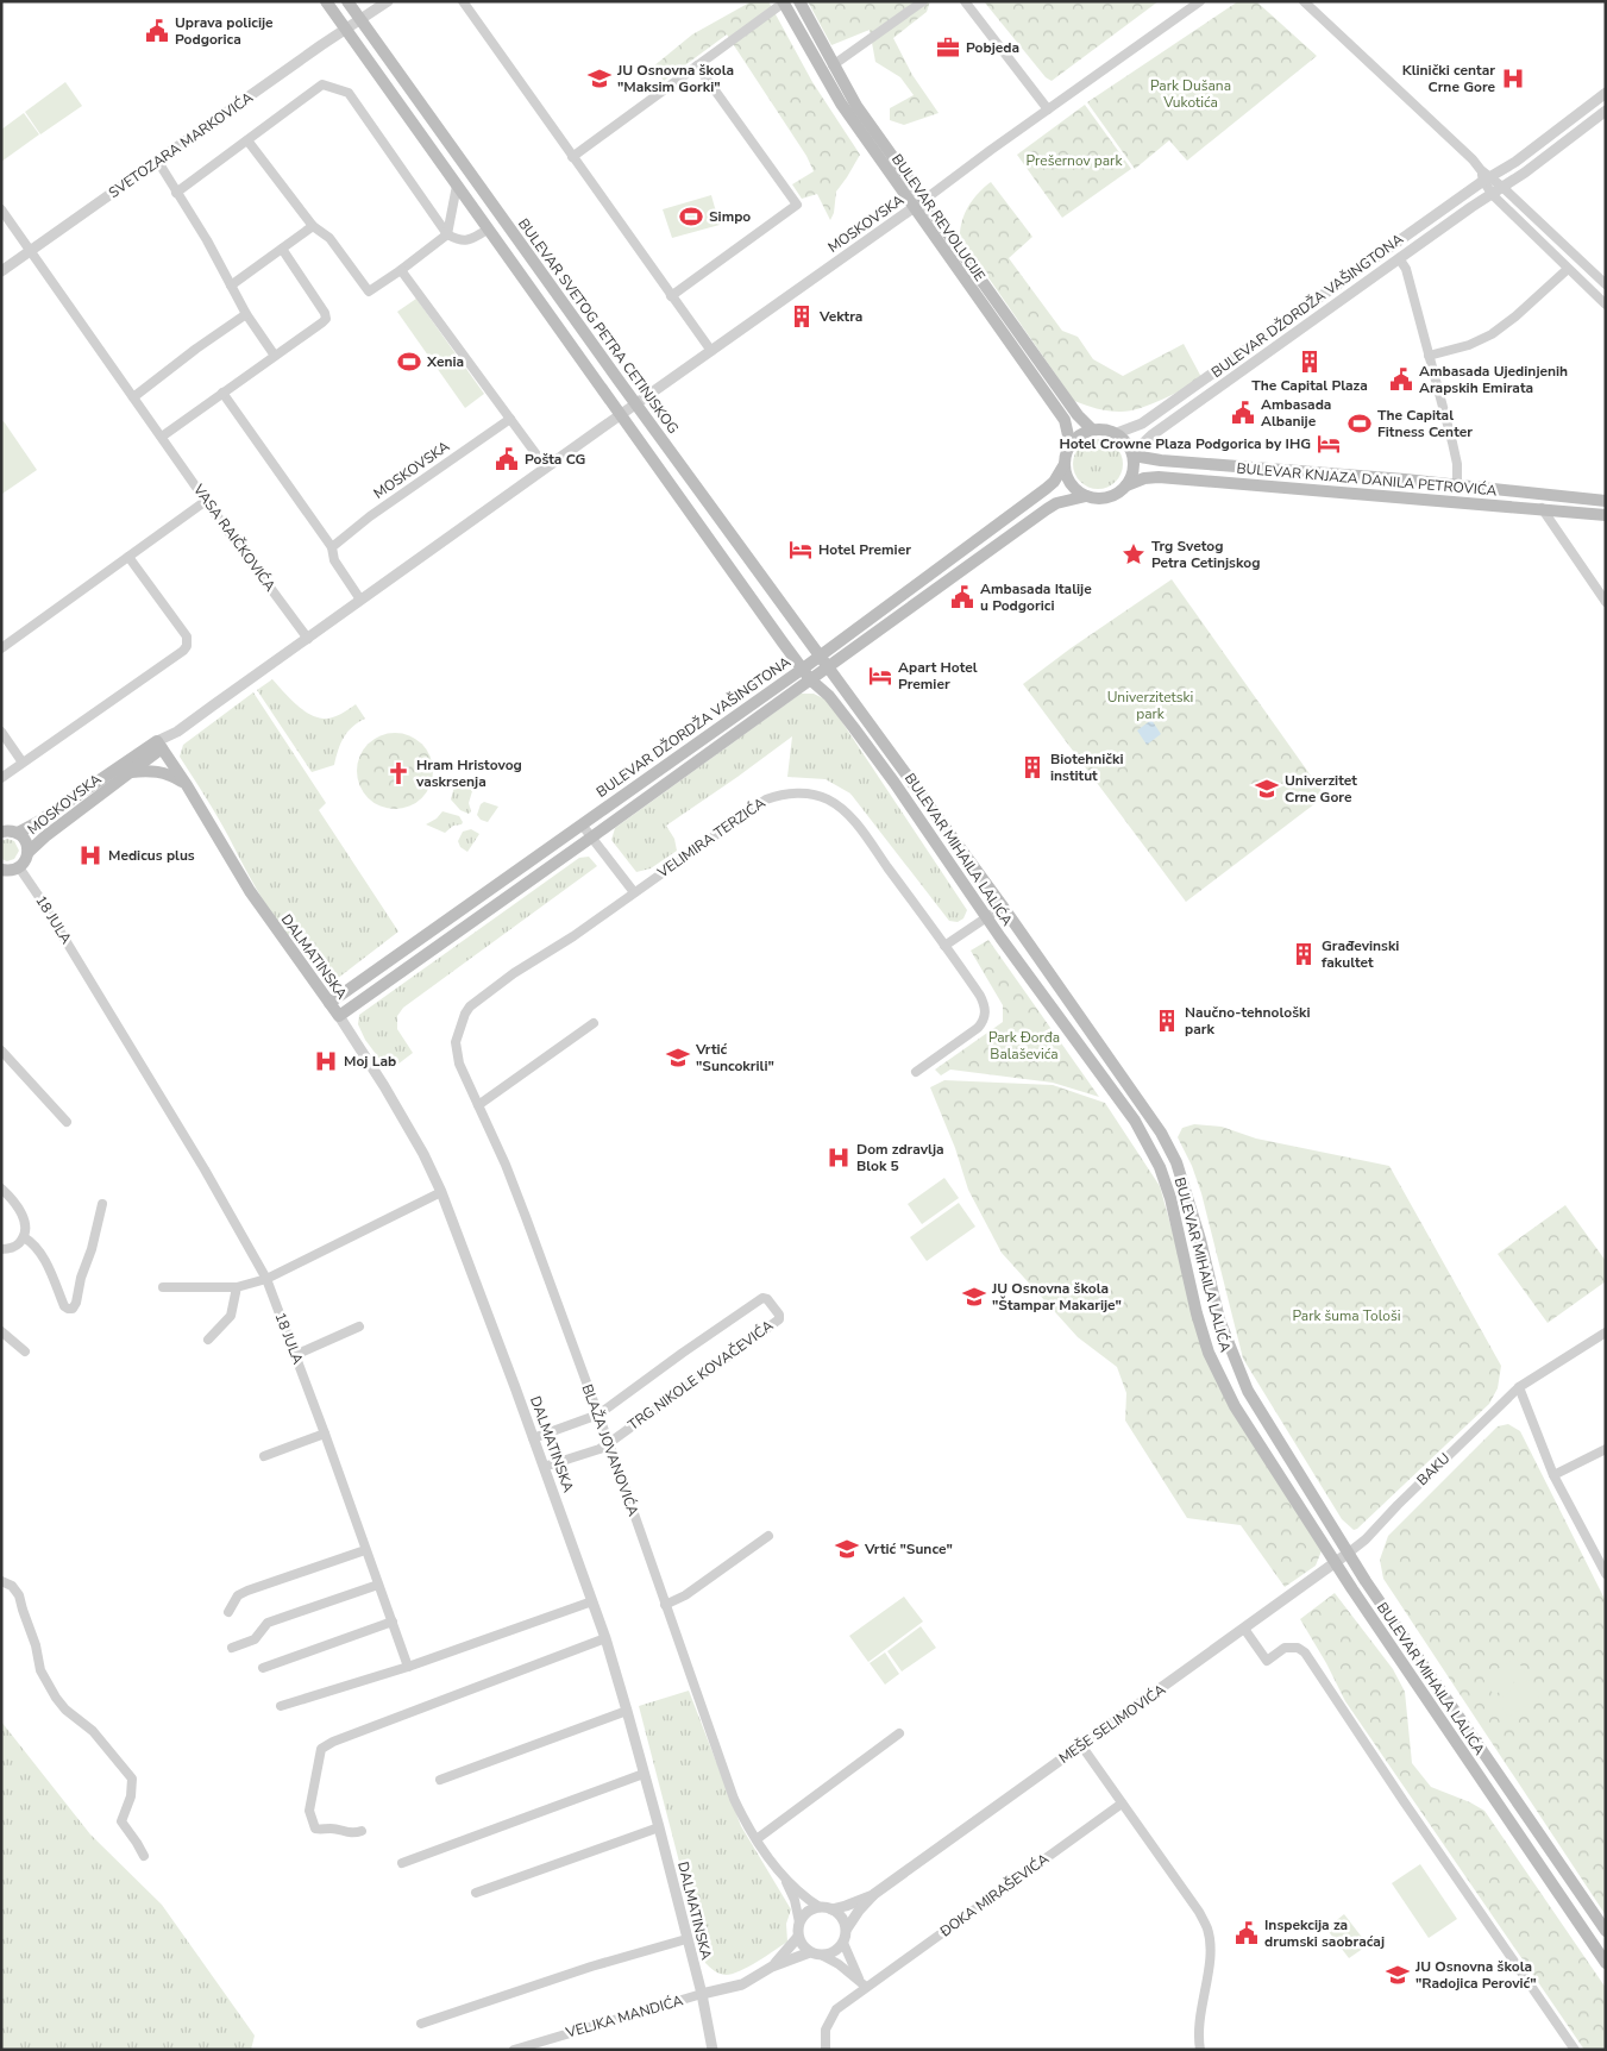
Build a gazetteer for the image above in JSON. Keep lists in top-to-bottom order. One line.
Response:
{"streets":{"main road":["BULEVAR REVOLUCIJE","MOSKOVSKA","BULEVAR DŽORDŽA VAŠINGTONA","BULEVAR SVETOG PETRA CETINJSKOG","BULEVAR KNJAZA DANILA PETROVIĆA","BULEVAR MIHAILA LALIĆA","DALMATINSKA"],"street":["SVETOZARA MARKOVIĆA","VASA RAIČKOVIĆA","VELIMIRA TERZIĆA","18 JULA","TRG NIKOLE KOVAČEVIĆA","BLAŽA JOVANOVIĆA","BAKU","MEŠE SELIMOVIĆA","ĐOKA MIRAŠEVIĆA","VELJKA MANDIĆA"]},"crossings":[["SVETOZARA MARKOVIĆA","BULEVAR SVETOG PETRA CETINJSKOG"],["SVETOZARA MARKOVIĆA","VASA RAIČKOVIĆA"],["BULEVAR REVOLUCIJE","MOSKOVSKA"],["BULEVAR REVOLUCIJE","BULEVAR DŽORDŽA VAŠINGTONA"],["BULEVAR REVOLUCIJE","BULEVAR KNJAZA DANILA PETROVIĆA"],["MOSKOVSKA","BULEVAR SVETOG PETRA CETINJSKOG"],["MOSKOVSKA","VASA RAIČKOVIĆA"],["MOSKOVSKA","18 JULA"],["MOSKOVSKA","DALMATINSKA"],["BULEVAR DŽORDŽA VAŠINGTONA","BULEVAR SVETOG PETRA CETINJSKOG"],["BULEVAR DŽORDŽA VAŠINGTONA","BULEVAR KNJAZA DANILA PETROVIĆA"],["BULEVAR DŽORDŽA VAŠINGTONA","BULEVAR MIHAILA LALIĆA"],["BULEVAR DŽORDŽA VAŠINGTONA","DALMATINSKA"],["BULEVAR SVETOG PETRA CETINJSKOG","BULEVAR MIHAILA LALIĆA"],["VELIMIRA TERZIĆA","BLAŽA JOVANOVIĆA"],["BULEVAR MIHAILA LALIĆA","BAKU"],["BULEVAR MIHAILA LALIĆA","MEŠE SELIMOVIĆA"],["DALMATINSKA","VELJKA MANDIĆA"],["TRG NIKOLE KOVAČEVIĆA","BLAŽA JOVANOVIĆA"],["BLAŽA JOVANOVIĆA","MEŠE SELIMOVIĆA"],["BAKU","MEŠE SELIMOVIĆA"]],"parks":["Park Dušana Vukotića","Prešernov park","Univerzitetski park","Park Đorđa Balaševića","Park šuma Tološi"],"places":{"public building":["Uprava policije Podgorica","Ambasada Ujedinjenih Arapskih Emirata","Ambasada Albanije","Pošta CG","Ambasada Italije u Podgorici","Inspekcija za drumski saobraćaj"],"office":["Pobjeda"],"school or university":["JU Osnovna škola \"Maksim Gorki\"","Univerzitet Crne Gore","Vrtić \"Suncokrili\"","JU Osnovna škola \"Štampar Makarije\"","Vrtić \"Sunce\"","JU Osnovna škola \"Radojica Perović\""],"hospital":["Klinički centar Crne Gore","Medicus plus","Moj Lab","Dom zdravlja Blok 5"],"sports":["Simpo","Xenia","The Capital Fitness Center"],"building":["Vektra","The Capital Plaza","Biotehnički institut","Građevinski fakultet","Naučno-tehnološki park"],"hotel":["Hotel Crowne Plaza Podgorica by IHG","Hotel Premier","Apart Hotel Premier"],"place":["Trg Svetog Petra Cetinjskog"],"church":["Hram Hristovog vaskrsenja"]}}
